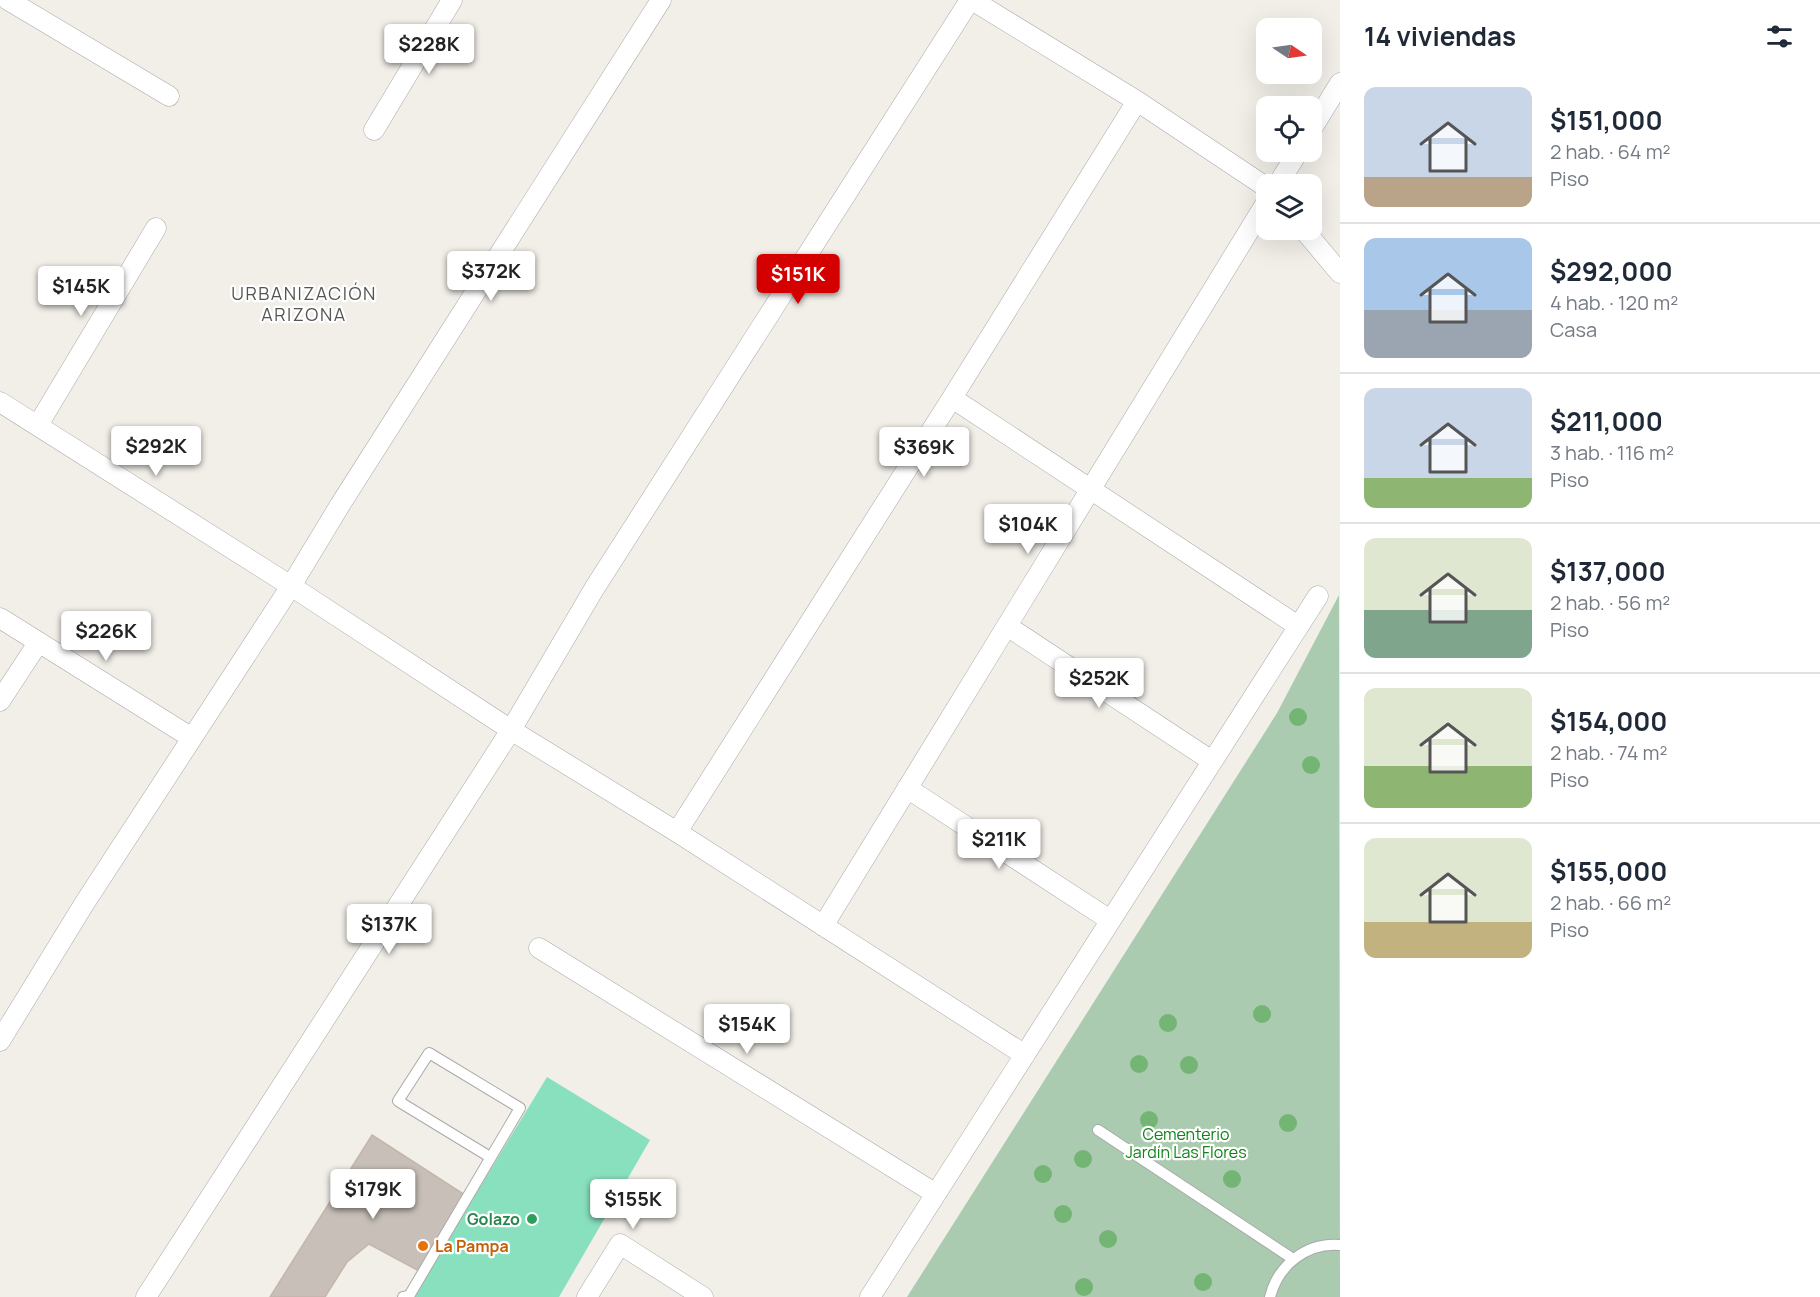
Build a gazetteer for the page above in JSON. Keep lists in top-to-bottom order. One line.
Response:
{"districts":["URBANIZACIÓN ARIZONA"],"parks":["Cementerio Jardín Las Flores"],"places":["Golazo","La Pampa"],"north":"right","page":{"heading":"14 viviendas","price":["$228K","$372K","$151K","$145K","$292K","$369K","$104K","$226K","$252K","$211K","$137K","$154K","$179K","$155K"],"list":[{"name":"$151,000","note":"2 hab. · 64 m² · Piso"},{"name":"$292,000","note":"4 hab. · 120 m² · Casa"},{"name":"$211,000","note":"3 hab. · 116 m² · Piso"},{"name":"$137,000","note":"2 hab. · 56 m² · Piso"},{"name":"$154,000","note":"2 hab. · 74 m² · Piso"},{"name":"$155,000","note":"2 hab. · 66 m² · Piso"}]}}
